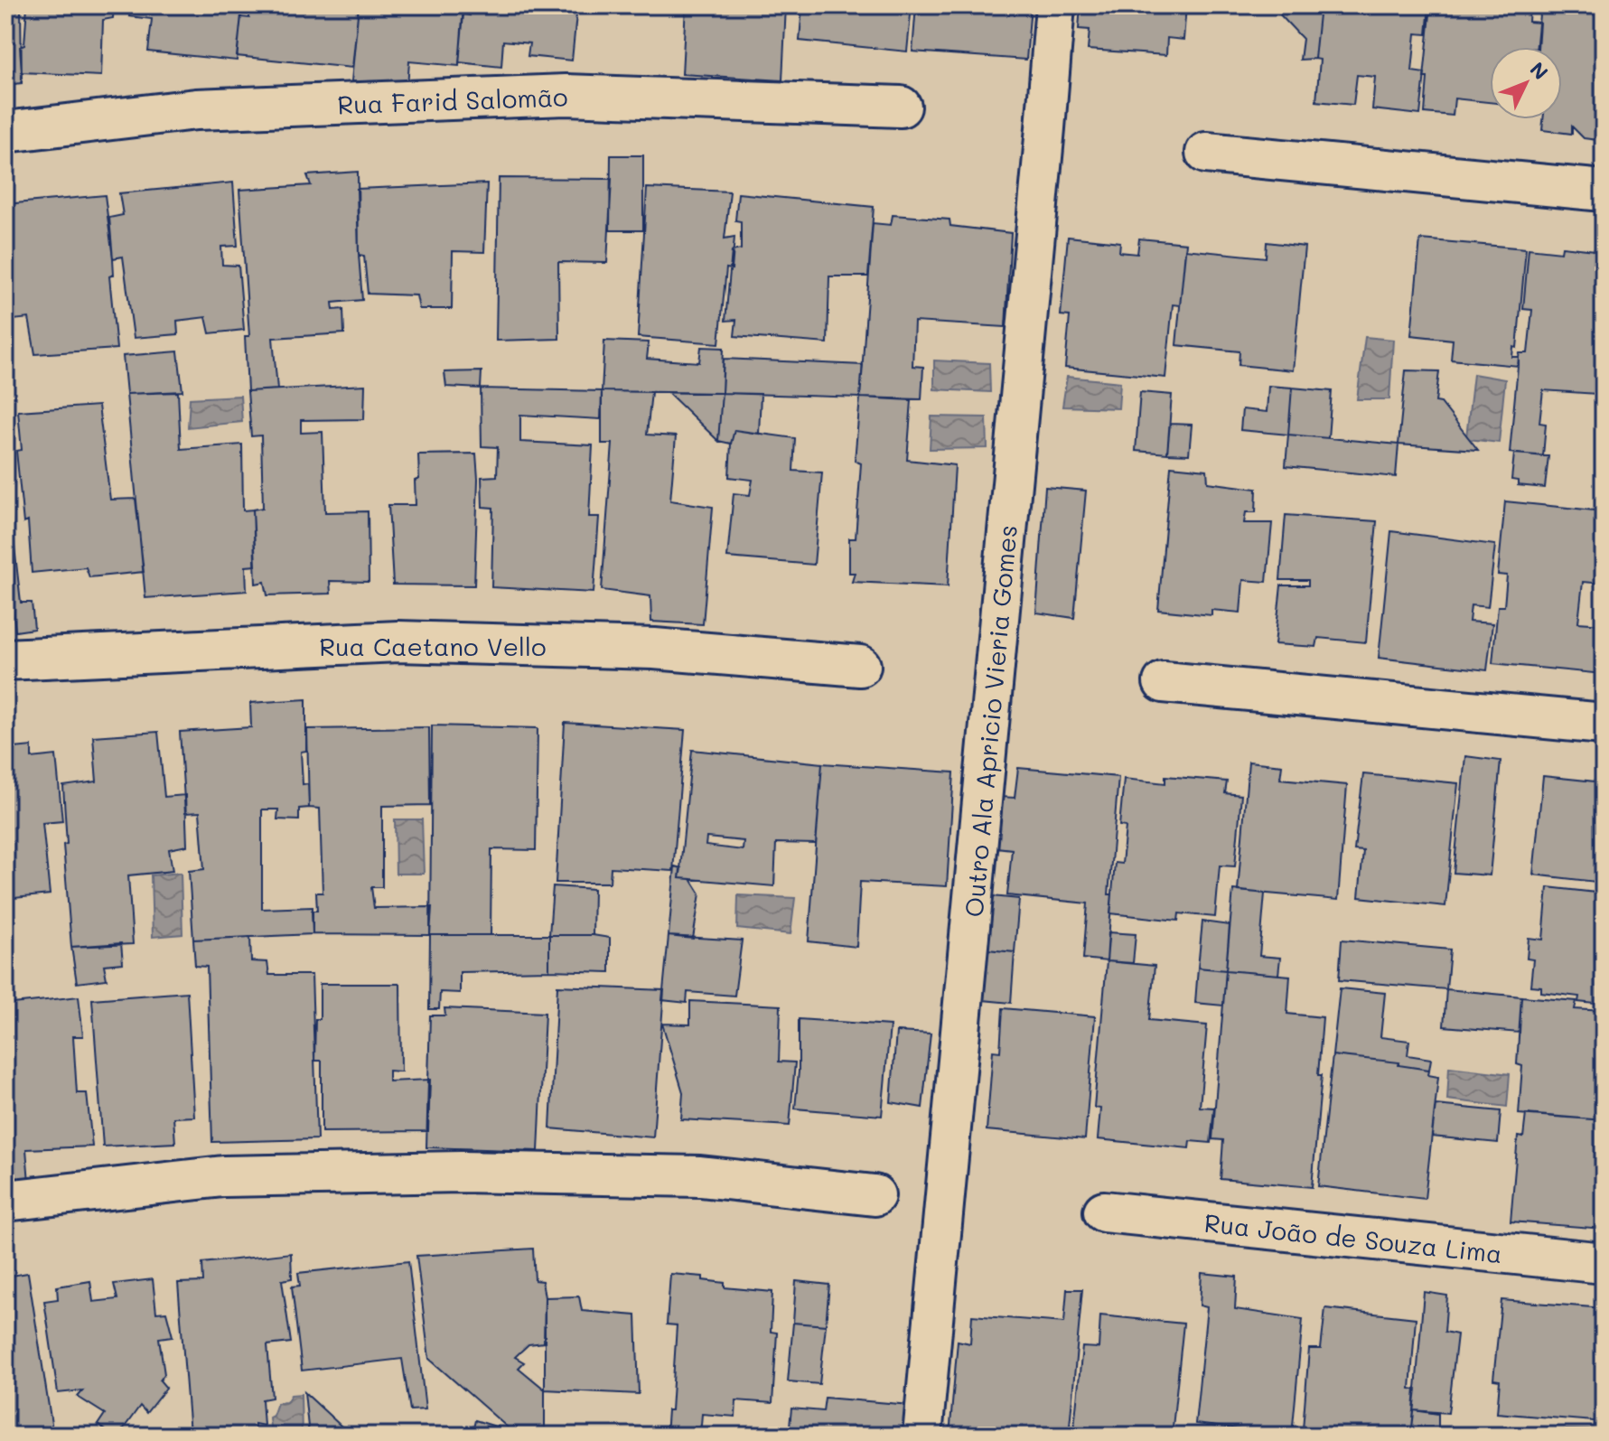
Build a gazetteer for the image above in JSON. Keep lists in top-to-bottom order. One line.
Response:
{"streets":{"street":["Rua Farid Salomão","Rua Caetano Vello","Outro Ala Apricio Vieria Gomes","Rua João de Souza Lima"]},"north":"top right"}
